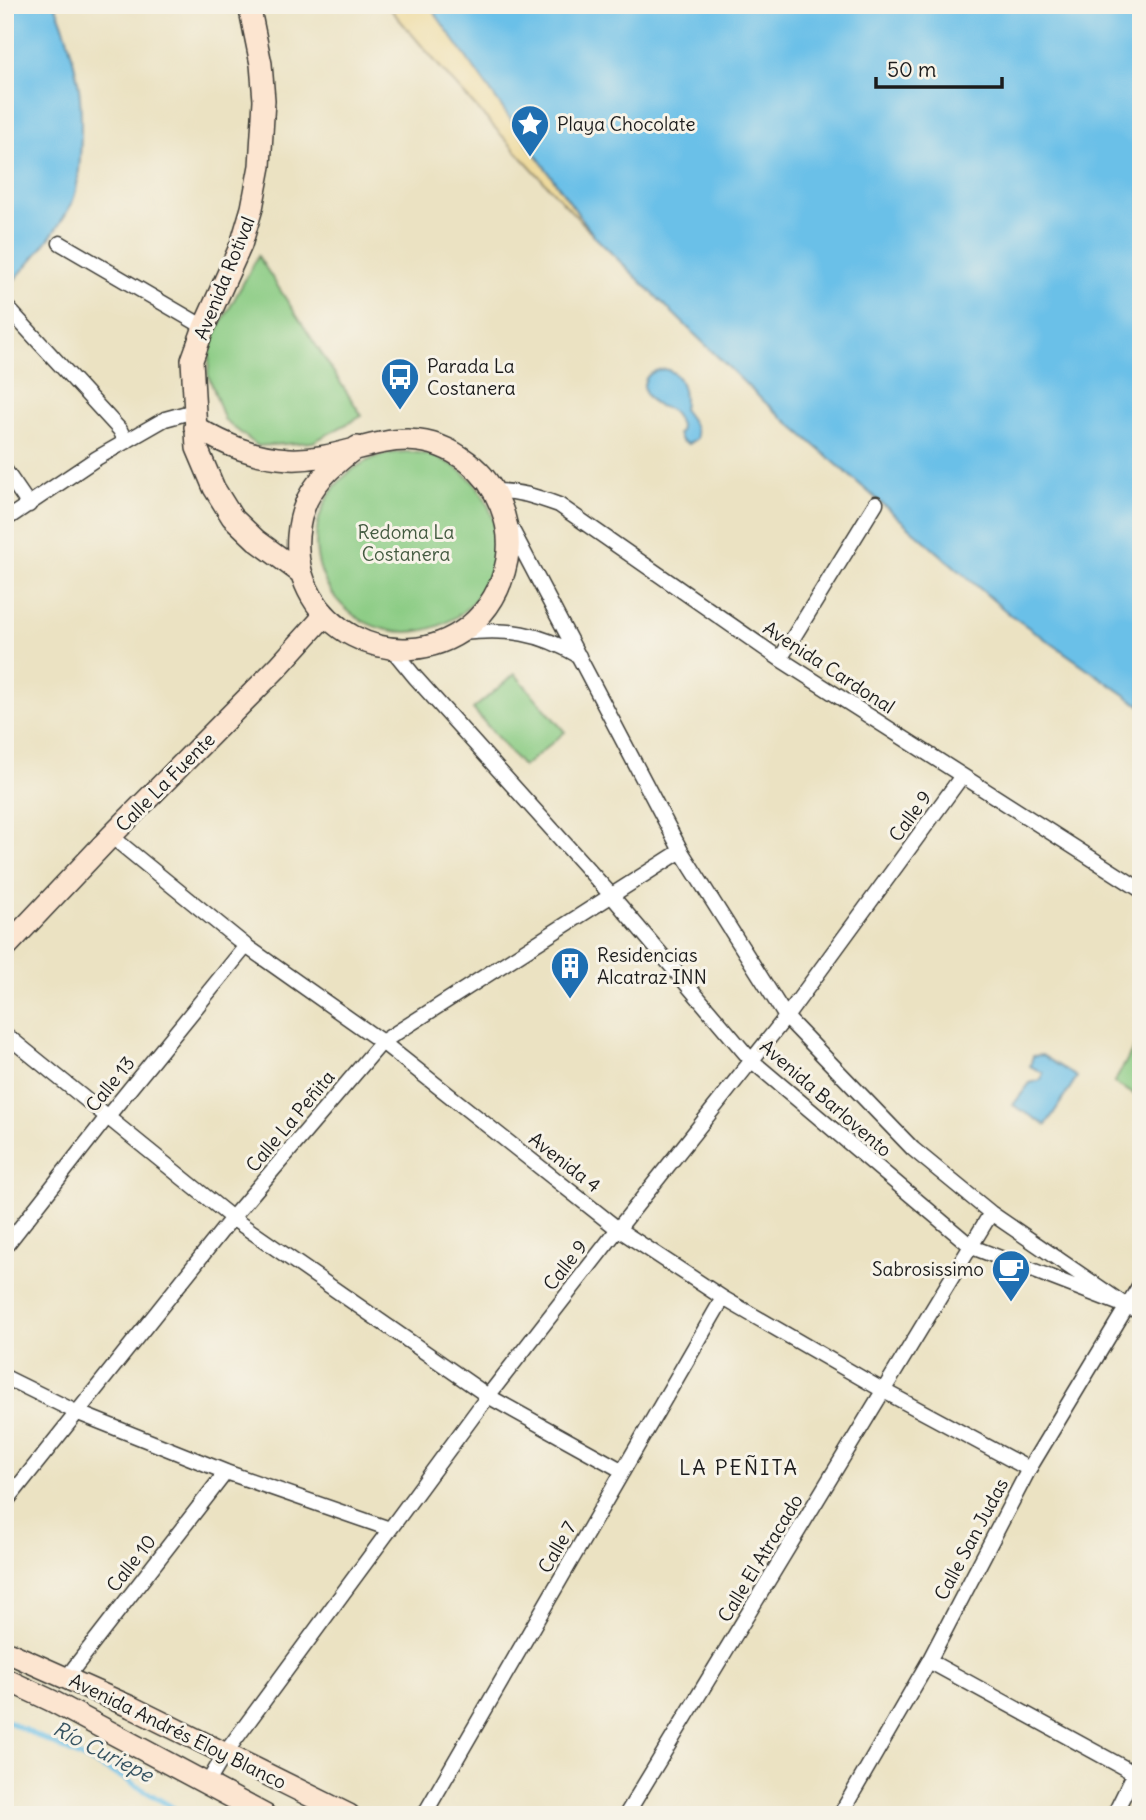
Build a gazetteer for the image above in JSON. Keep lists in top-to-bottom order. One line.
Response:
{"streets":{"main road":["Avenida Rotival","Calle La Fuente","Avenida Andrés Eloy Blanco"],"street":["Avenida Cardonal","Calle 9","Calle 13","Avenida Barlovento","Calle La Peñita","Avenida 4","Calle San Judas","Calle 7","Calle El Atracado","Calle 10"]},"crossings":[["Avenida Rotival","Avenida Cardonal"],["Avenida Rotival","Calle La Fuente"],["Avenida Rotival","Avenida Barlovento"],["Avenida Cardonal","Calle La Fuente"],["Avenida Cardonal","Calle 9"],["Avenida Cardonal","Avenida Barlovento"],["Calle La Fuente","Avenida Barlovento"],["Calle La Fuente","Avenida 4"],["Calle 9","Avenida Barlovento"],["Calle 9","Avenida 4"],["Calle 9","Avenida Andrés Eloy Blanco"],["Calle 13","Avenida 4"],["Avenida Barlovento","Calle La Peñita"],["Avenida Barlovento","Calle San Judas"],["Avenida Barlovento","Calle El Atracado"],["Calle La Peñita","Avenida 4"],["Avenida 4","Calle San Judas"],["Avenida 4","Calle 7"],["Avenida 4","Calle El Atracado"],["Calle 10","Avenida Andrés Eloy Blanco"]],"districts":["LA PEÑITA"],"water":["Río Curiepe"],"parks":["Redoma La Costanera"],"places":{"place":["Playa Chocolate"],"bus stop":["Parada La Costanera"],"building":["Residencias Alcatraz INN"],"cafe":["Sabrosissimo"]},"scale_bar":"50 m"}
